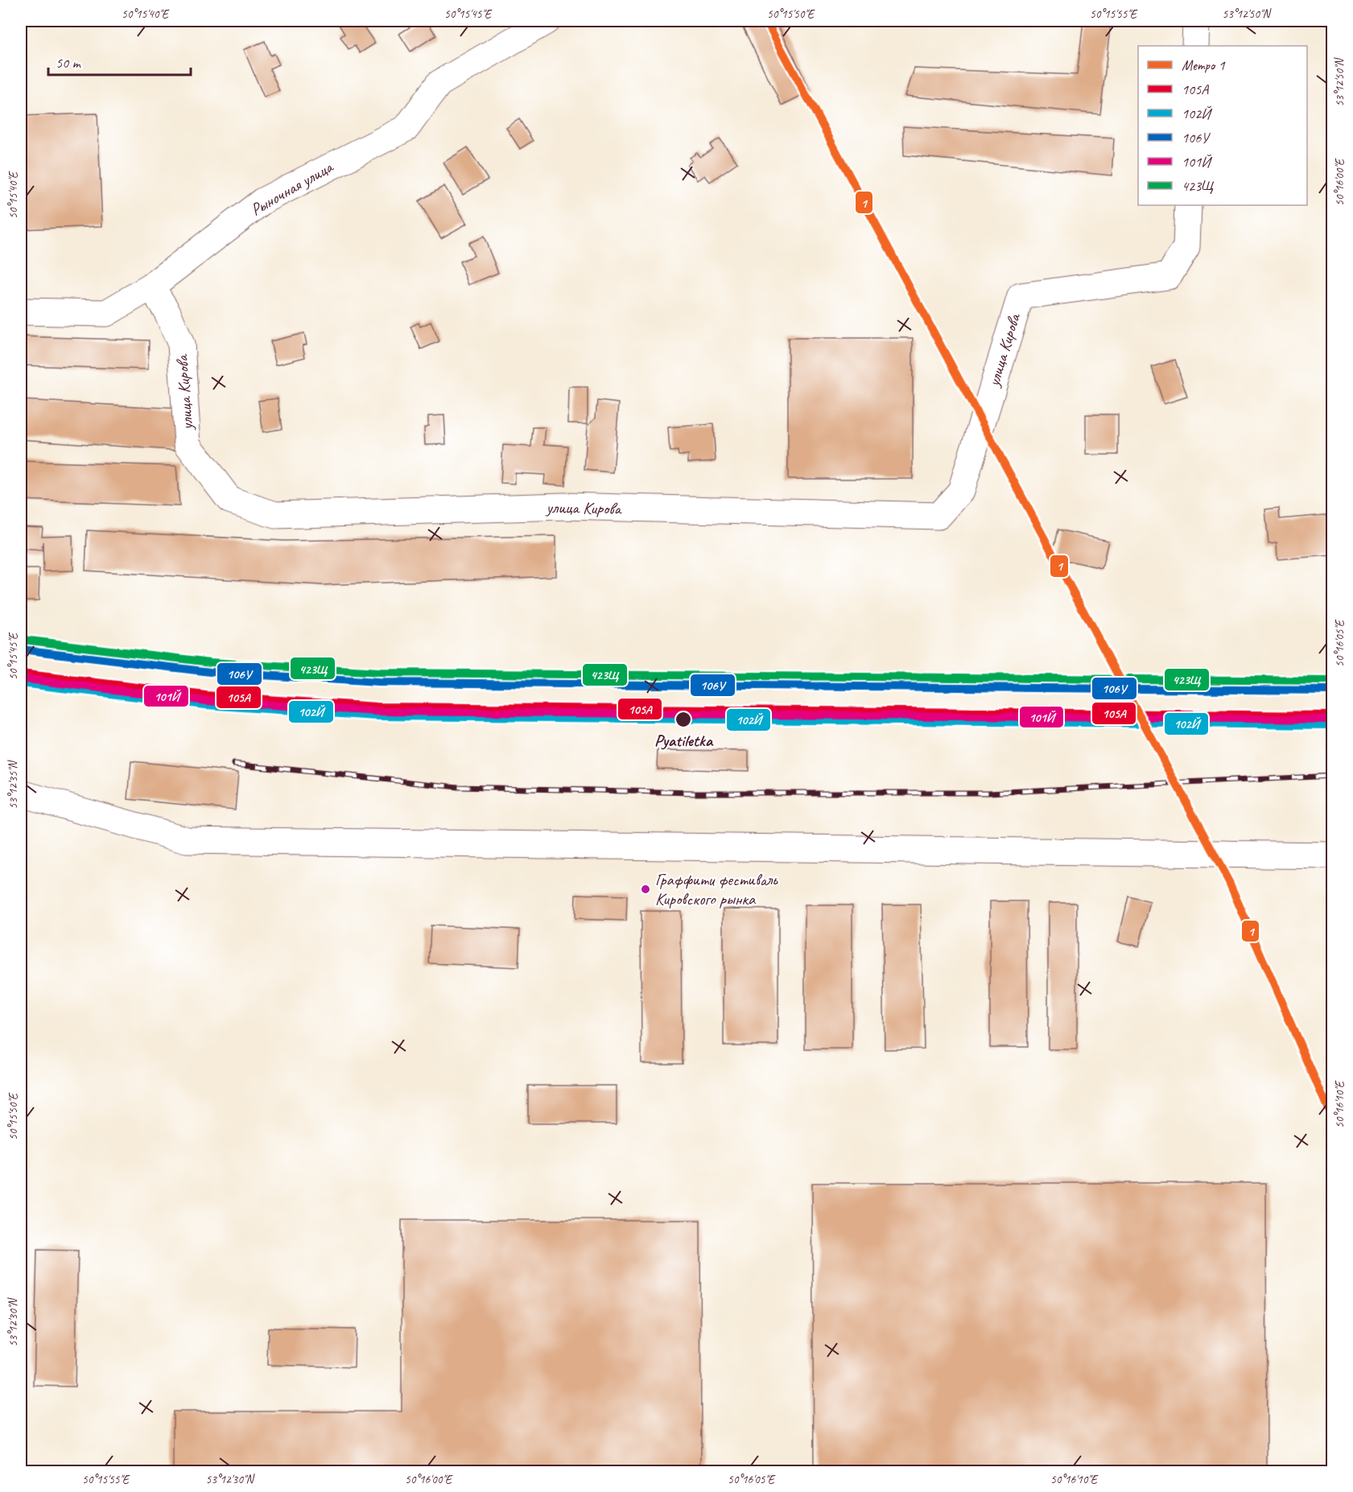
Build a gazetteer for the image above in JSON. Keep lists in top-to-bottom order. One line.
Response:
{"streets":{"street":["Рыночная улица","улица Кирова"]},"crossings":[["Рыночная улица","улица Кирова"]],"places":["Pyatiletka","Граффити фестиваль Кировского рынка"],"lines":["metro line 1","transit line 423Щ","transit line 106У","transit line 105А","transit line 101Й","transit line 102Й"],"legend":["Метро 1","105А","102Й","106У","101Й","423Щ"],"scale_bar":"50 m","coordinates":["50°15'40\"E","50°15'45\"E","50°15'50\"E","50°15'55\"E","53°12'50\"N","50°16'00\"E","50°16'05\"E","53°12'35\"N","50°16'10\"E","53°12'30\"N"]}
